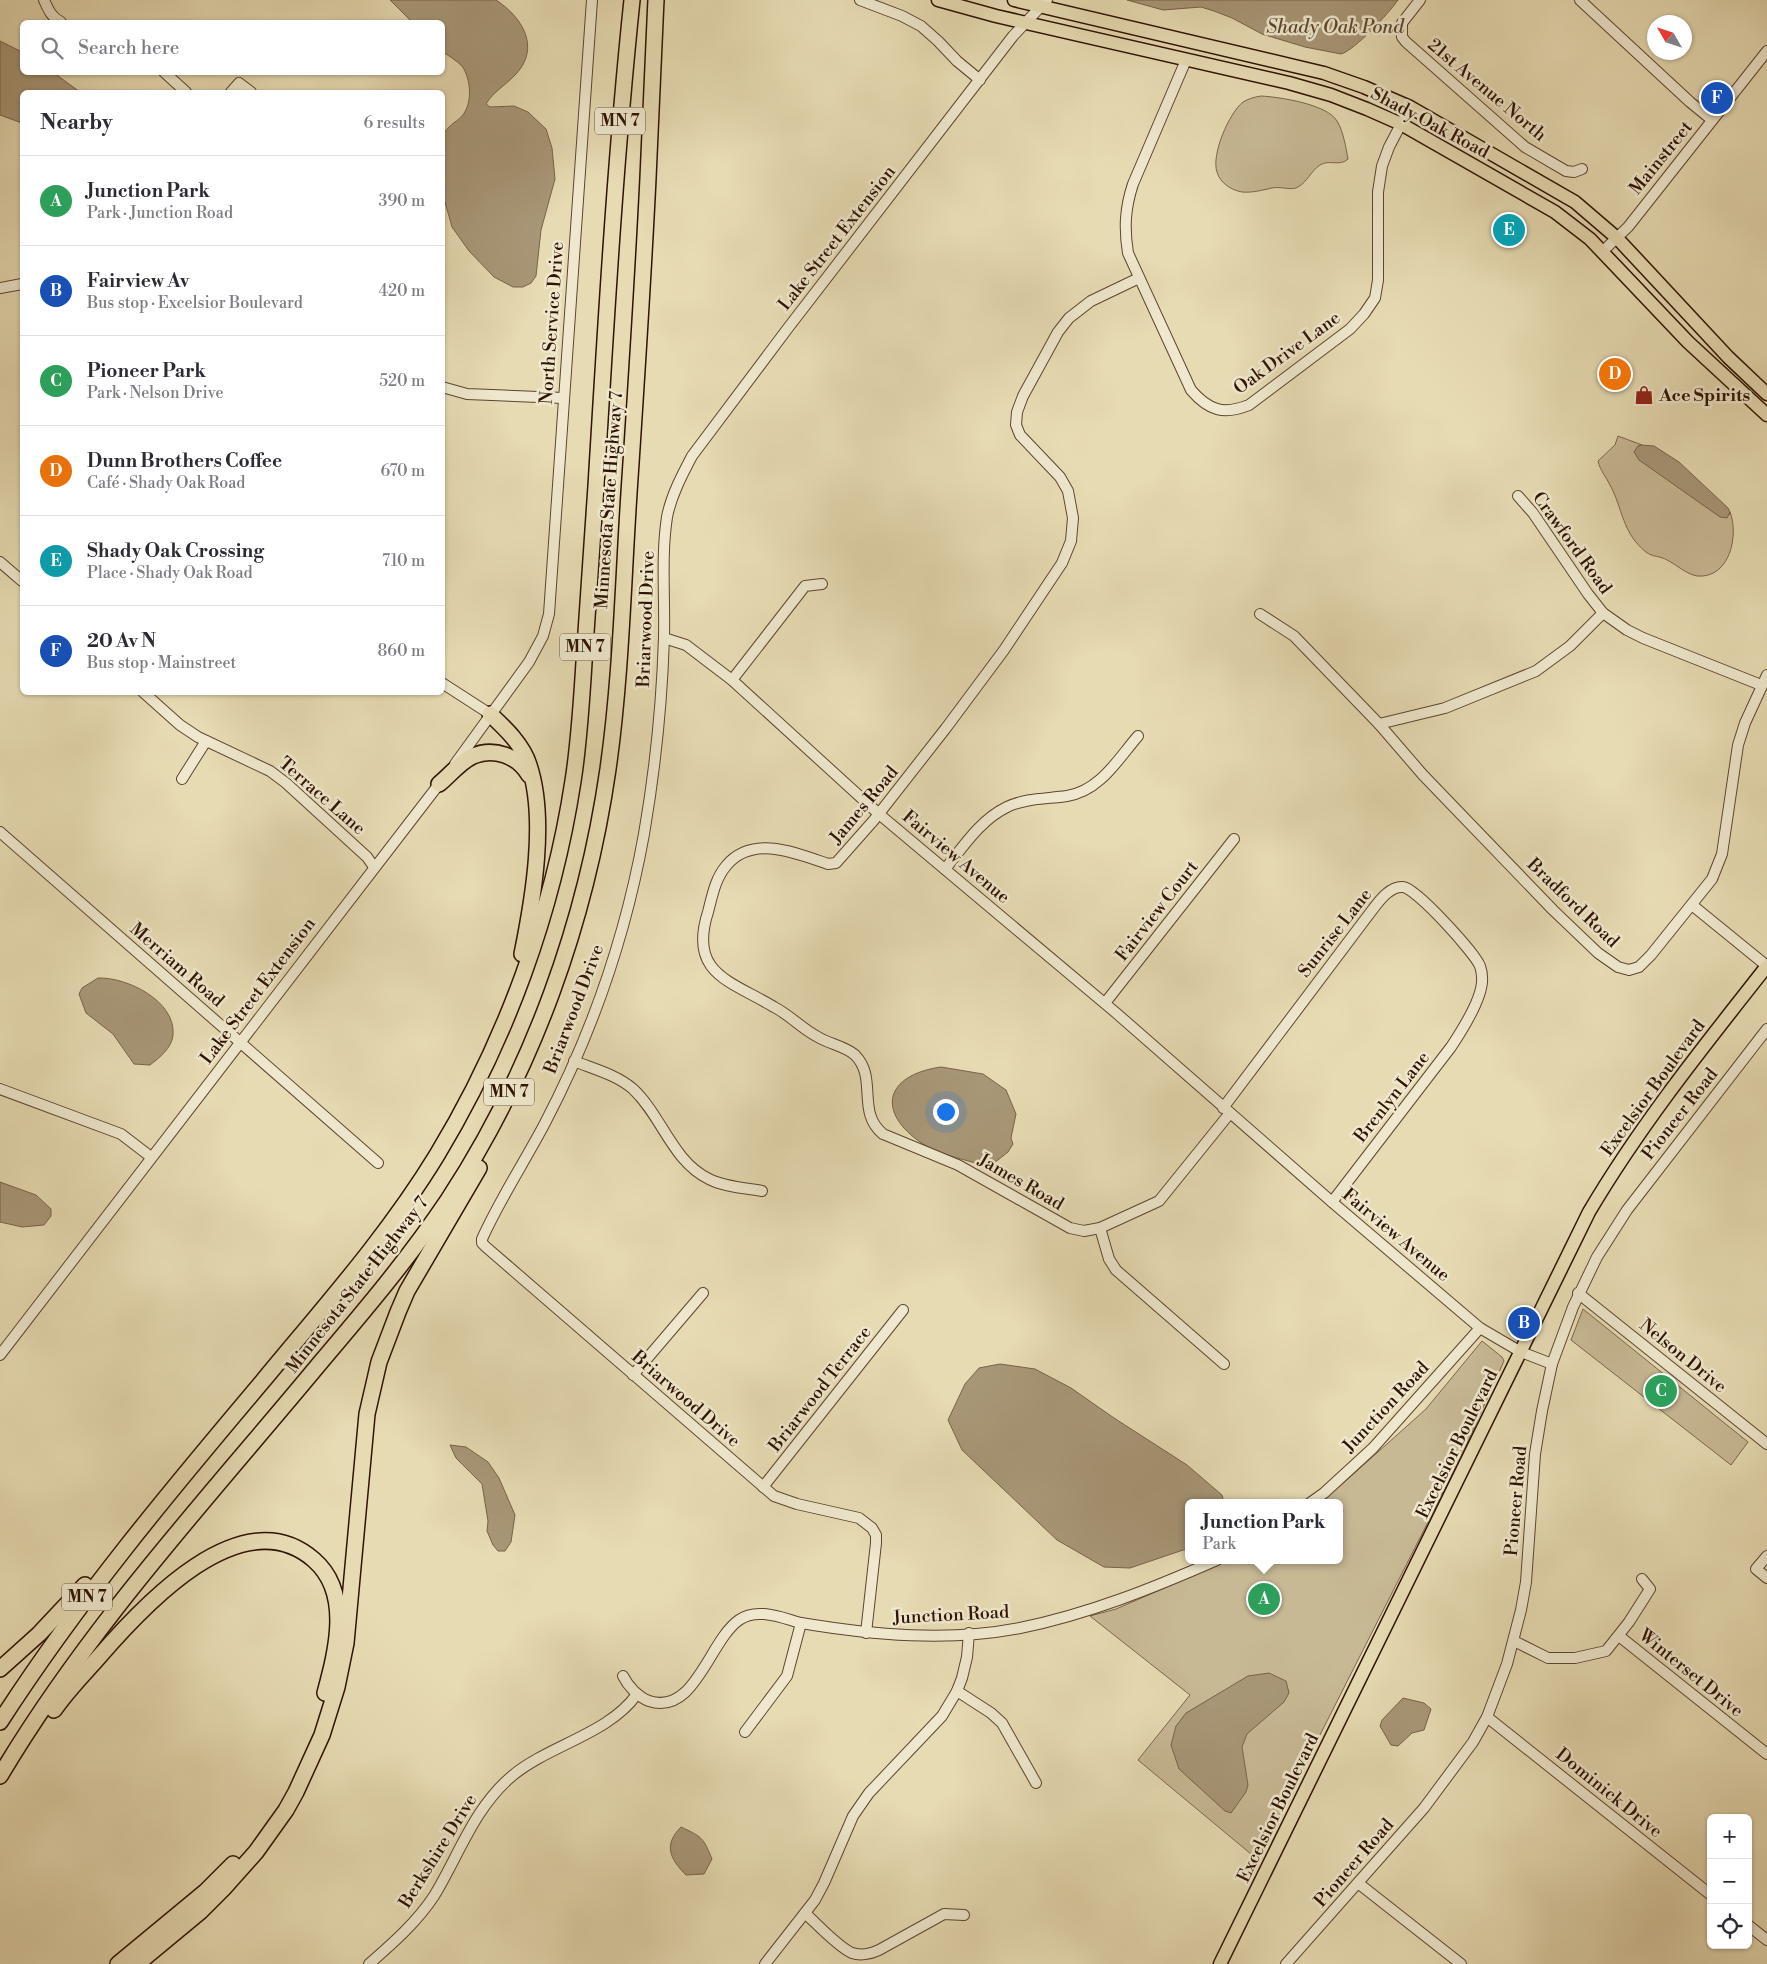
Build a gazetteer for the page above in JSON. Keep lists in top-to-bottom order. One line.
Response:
{"streets":{"highway":["MN 7","Minnesota State Highway 7"],"main road":["Shady Oak Road","Excelsior Boulevard"],"street":["21st Avenue North","Mainstreet","Lake Street Extension","North Service Drive","Oak Drive Lane","Crawford Road","Briarwood Drive","Terrace Lane","James Road","Fairview Avenue","Bradford Road","Fairview Court","Sunrise Lane","Merriam Road","Brenlyn Lane","Pioneer Road","Nelson Drive","Briarwood Terrace","Junction Road","Winterset Drive","Dominick Drive","Berkshire Drive"]},"crossings":[["Shady Oak Road","Mainstreet"],["Shady Oak Road","Lake Street Extension"],["Shady Oak Road","Oak Drive Lane"],["Lake Street Extension","North Service Drive"],["Lake Street Extension","Briarwood Drive"],["Lake Street Extension","Terrace Lane"],["Lake Street Extension","Merriam Road"],["Oak Drive Lane","James Road"],["Crawford Road","Bradford Road"],["Briarwood Drive","Fairview Avenue"],["Briarwood Drive","Briarwood Terrace"],["Briarwood Drive","Junction Road"],["James Road","Fairview Avenue"],["James Road","Sunrise Lane"],["Fairview Avenue","Fairview Court"],["Fairview Avenue","Sunrise Lane"],["Fairview Avenue","Excelsior Boulevard"],["Fairview Avenue","Brenlyn Lane"],["Fairview Avenue","Pioneer Road"],["Fairview Avenue","Junction Road"],["Sunrise Lane","Brenlyn Lane"],["Pioneer Road","Nelson Drive"],["Pioneer Road","Winterset Drive"],["Pioneer Road","Dominick Drive"],["Junction Road","Berkshire Drive"]],"water":["Shady Oak Pond"],"places":{"shop":["Ace Spirits"]},"north":"top left","page":{"search":"Search here","pins":["F","E","D","B","C","A"],"heading":["Nearby","6 results"],"list":[{"mark":"A","name":"Junction Park","note":"Park · Junction Road","value":"390 m"},{"mark":"B","name":"Fairview Av","note":"Bus stop · Excelsior Boulevard","value":"420 m"},{"mark":"C","name":"Pioneer Park","note":"Park · Nelson Drive","value":"520 m"},{"mark":"D","name":"Dunn Brothers Coffee","note":"Café · Shady Oak Road","value":"670 m"},{"mark":"E","name":"Shady Oak Crossing","note":"Place · Shady Oak Road","value":"710 m"},{"mark":"F","name":"20 Av N","note":"Bus stop · Mainstreet","value":"860 m"}],"popup":["Junction Park","Park"],"map_buttons":["+","−"]}}
